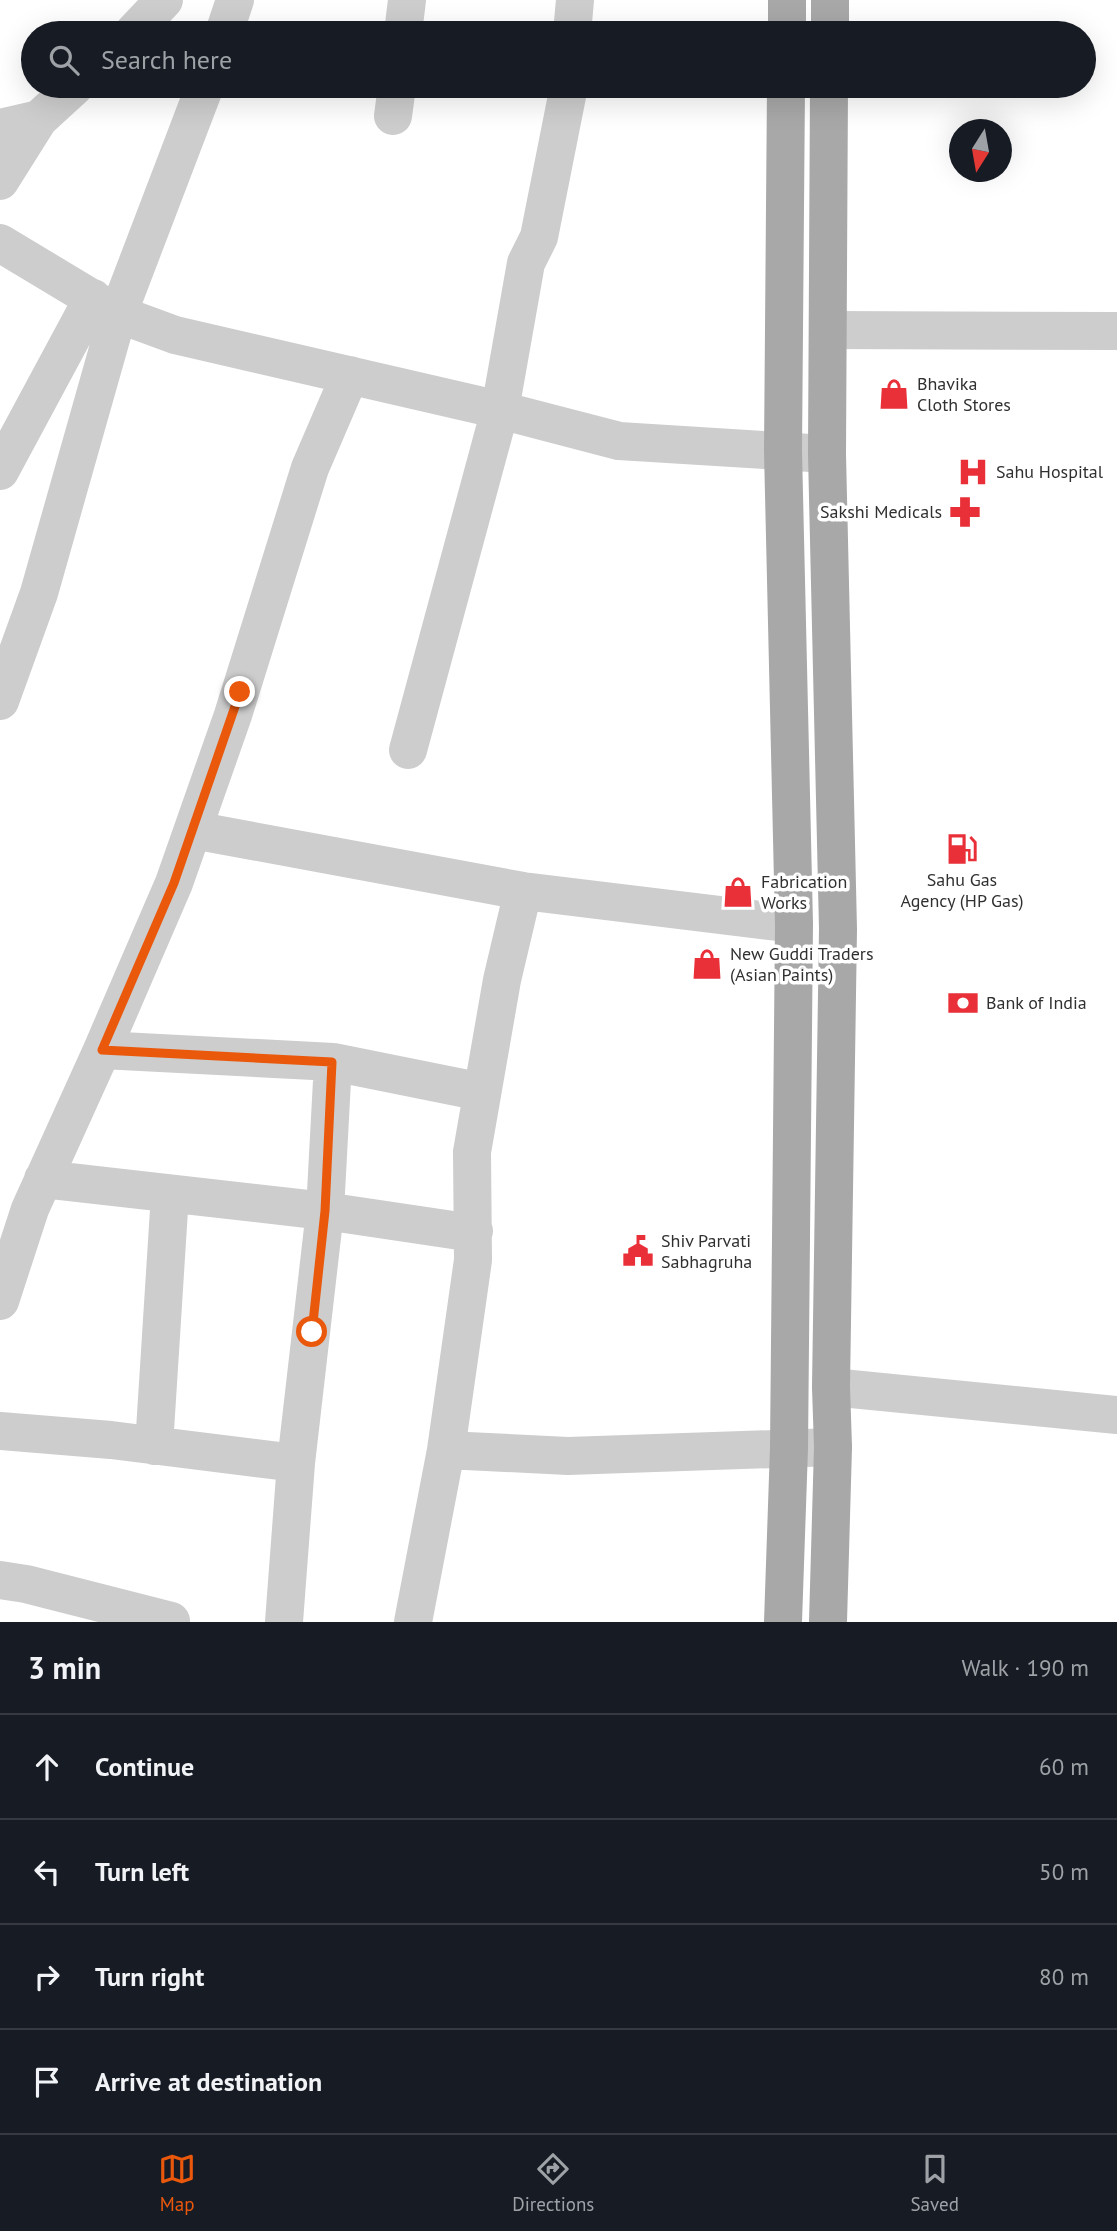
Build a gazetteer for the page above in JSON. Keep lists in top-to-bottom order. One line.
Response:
{"places":{"shop":["Bhavika Cloth Stores","Fabrication Works","New Guddi Traders (Asian Paints)"],"hospital":["Sahu Hospital"],"pharmacy":["Sakshi Medicals"],"fuel station":["Sahu Gas Agency (HP Gas)"],"bank":["Bank of India"],"public building":["Shiv Parvati Sabhagruha"]},"north":"bottom","page":{"search":"Search here","heading":["3 min","Walk · 190 m"],"list":[["Continue","60 m"],["Turn left","50 m"],["Turn right","80 m"],"Arrive at destination"],"nav":["Map","Directions","Saved"]}}
